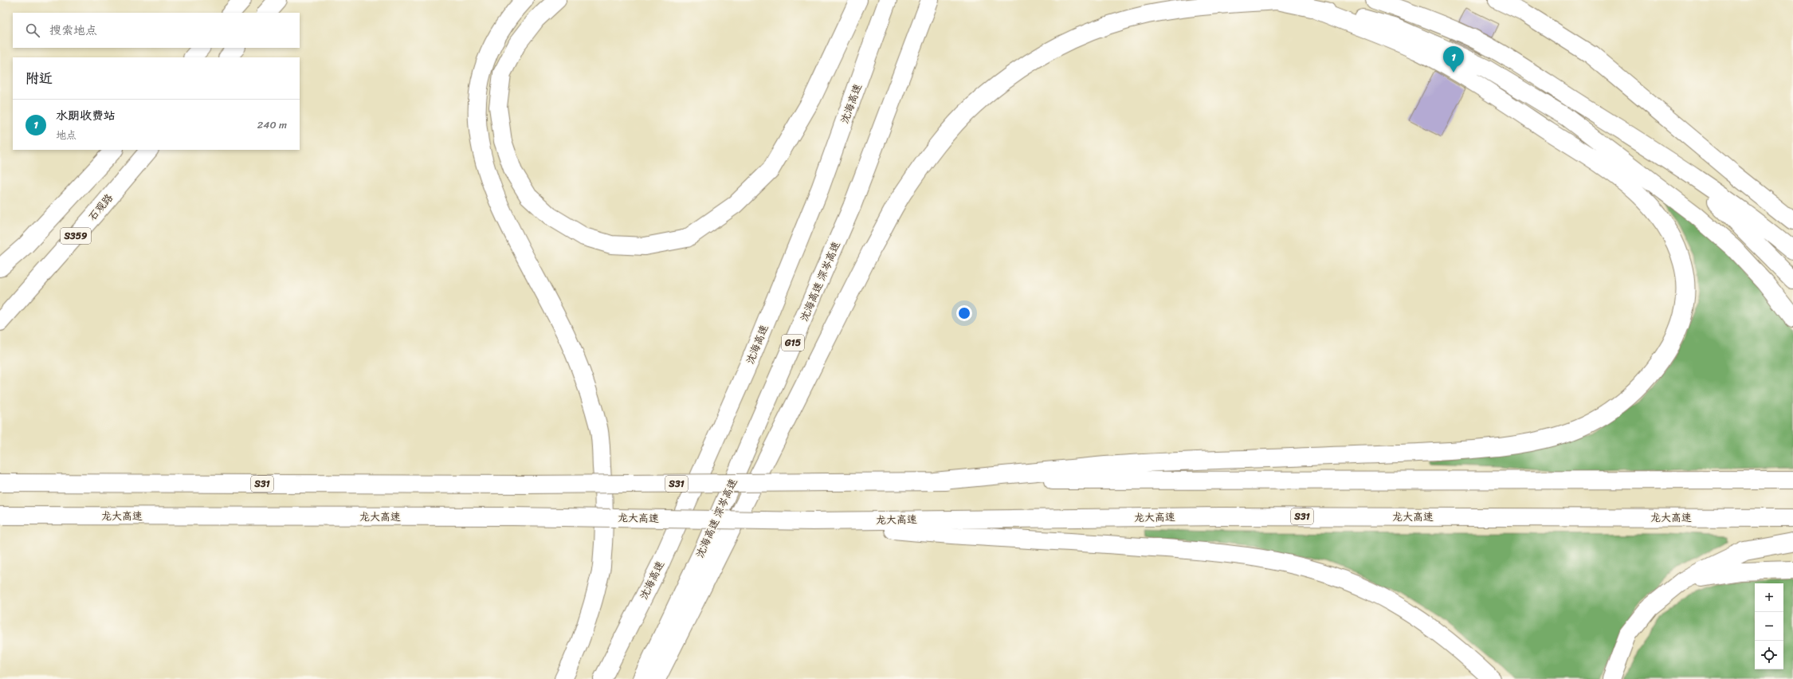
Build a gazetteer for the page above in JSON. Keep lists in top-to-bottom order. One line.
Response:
{"streets":{"main road":["沈海高速","石观路","S359","沈海高速 深岑高速","G15","S31","龙大高速"]},"page":{"search":"搜索地点","pins":"1","heading":"附近","list":[{"mark":"1","name":"水朗收费站","note":"地点","value":"240 m"}],"map_buttons":["+","−"]}}
